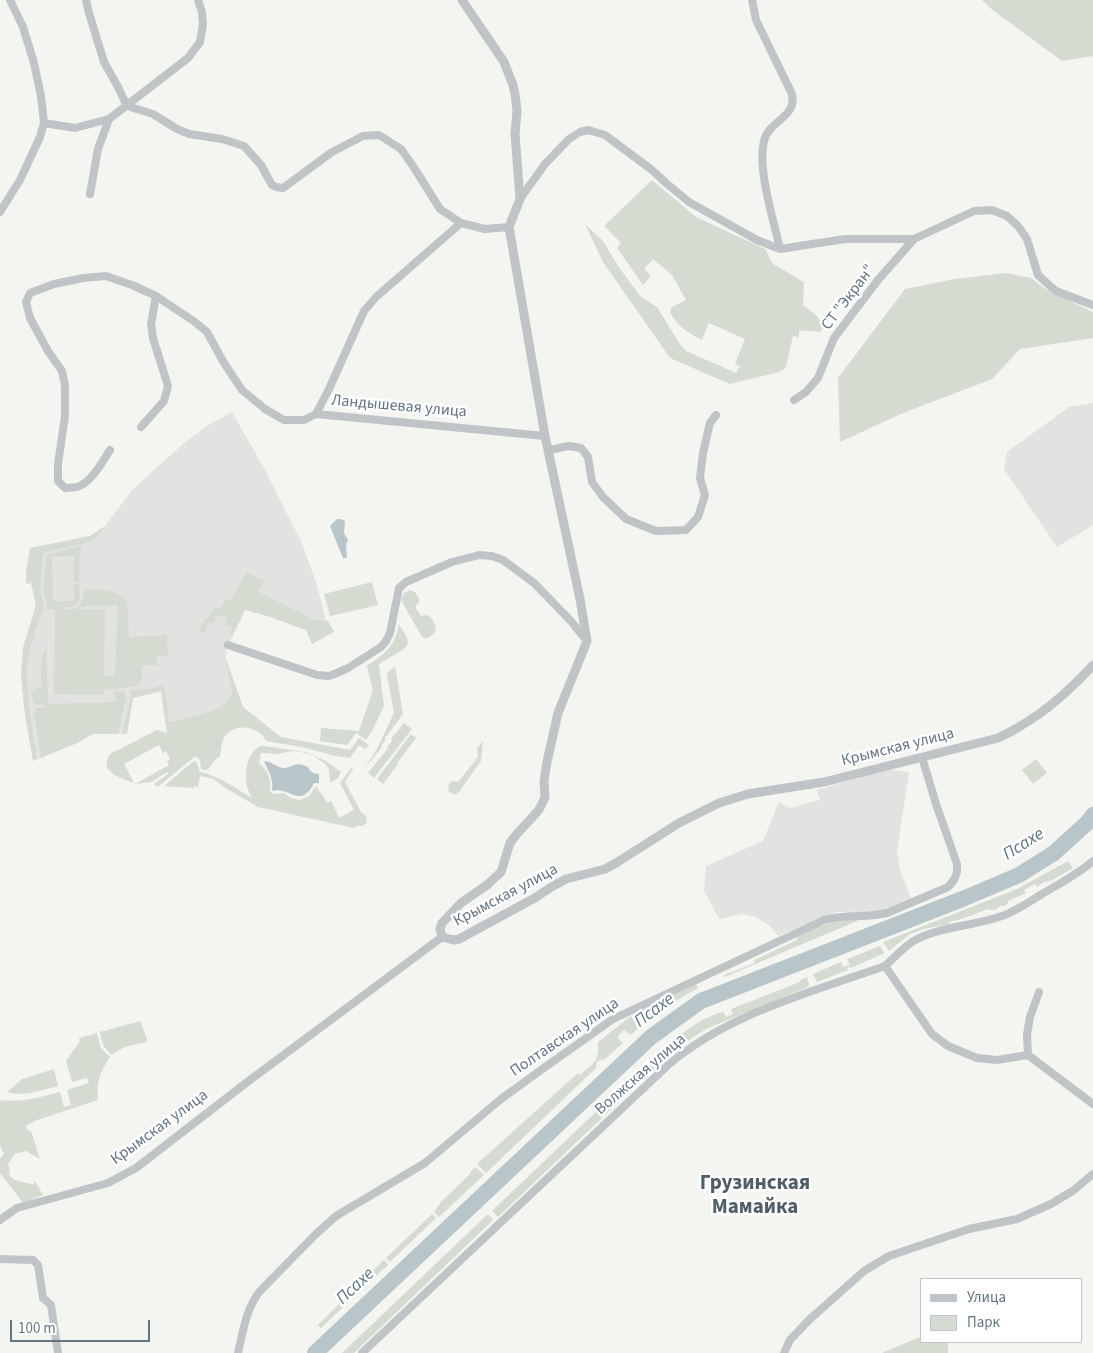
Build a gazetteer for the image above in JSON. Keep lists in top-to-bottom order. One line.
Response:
{"streets":{"street":["СТ \"Экран\"","Ландышевая улица","Крымская улица","Полтавская улица","Волжская улица"]},"crossings":[["Крымская улица","Полтавская улица"]],"districts":["Грузинская Мамайка"],"water":["Псахе"],"legend":["Улица","Парк"],"scale_bar":"100 m"}
